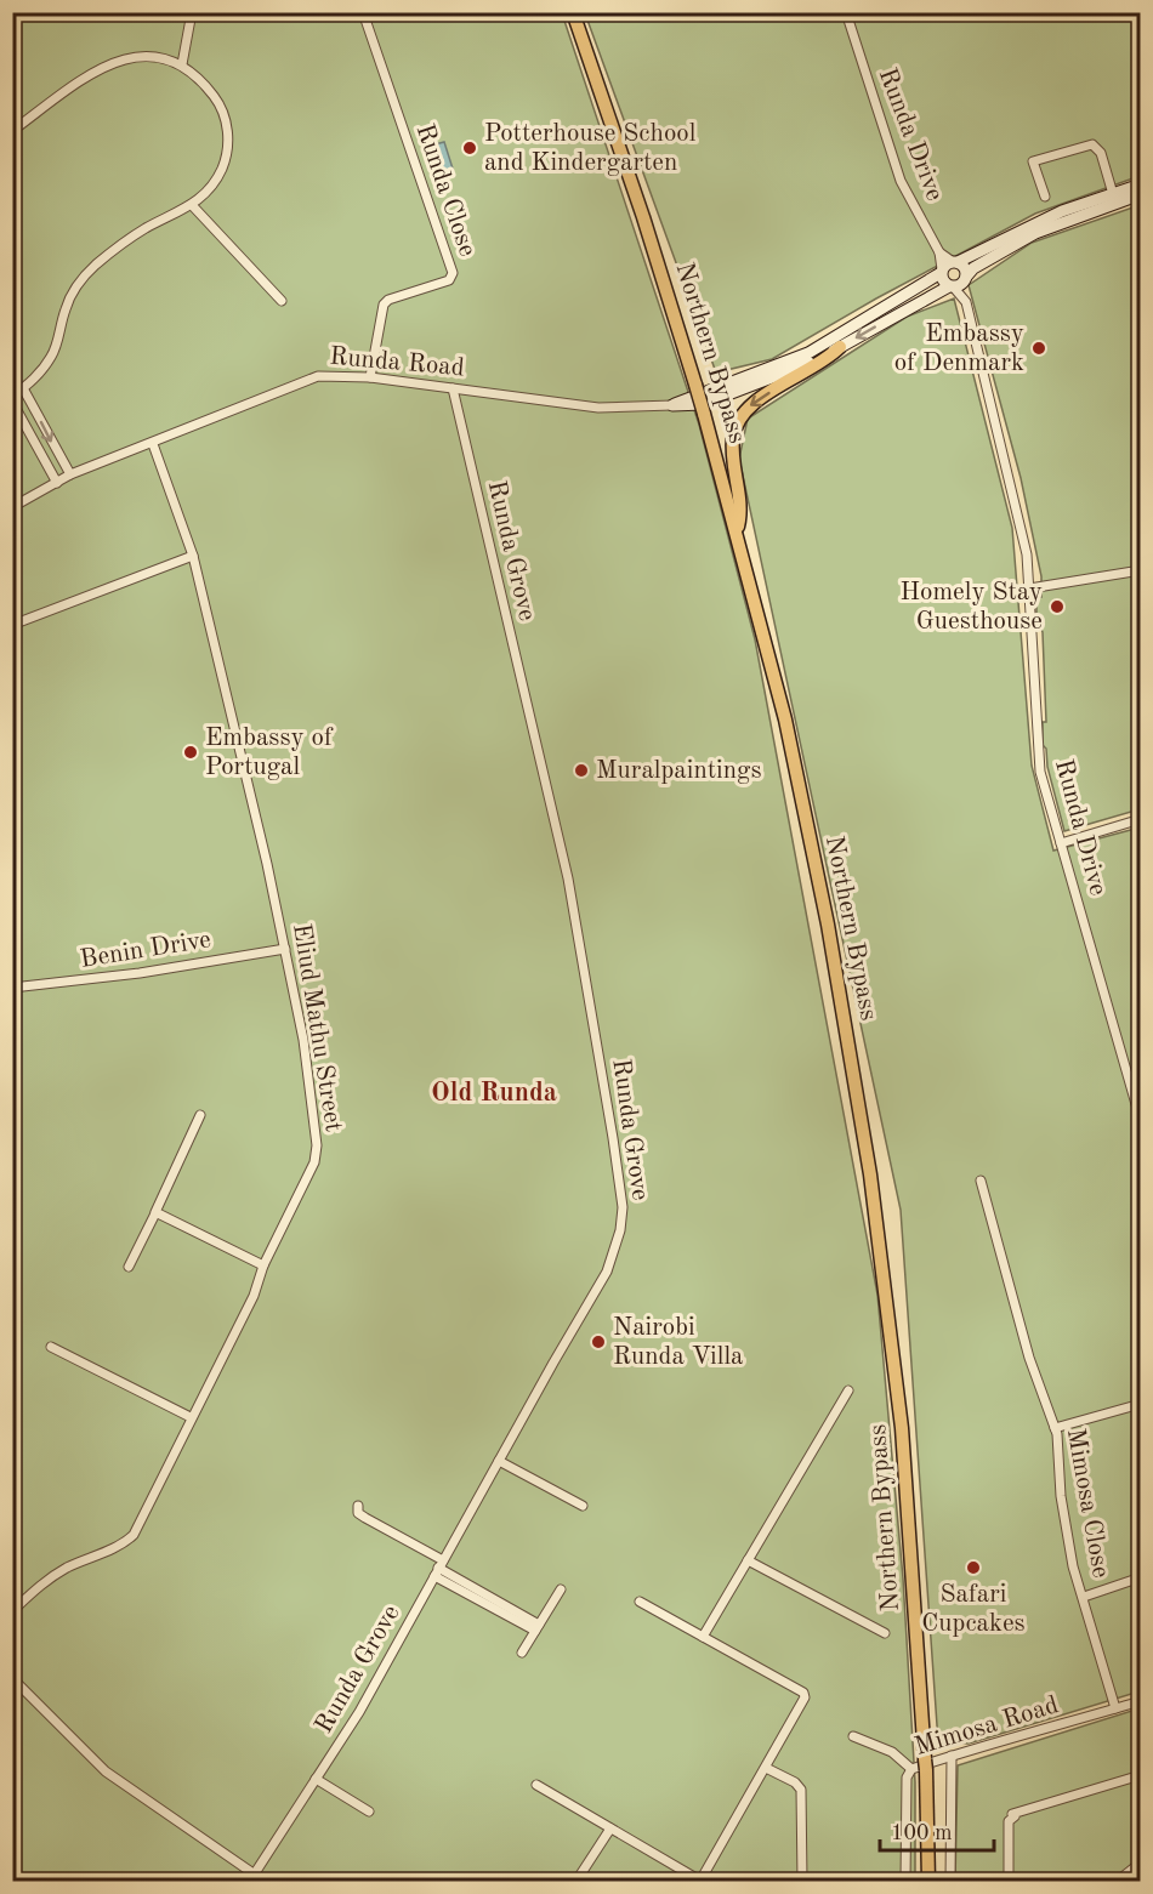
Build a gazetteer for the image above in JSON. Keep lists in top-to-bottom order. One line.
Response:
{"streets":{"main road":["Northern Bypass"],"street":["Runda Drive","Runda Close","Runda Road","Runda Grove","Benin Drive","Eliud Mathu Street","Mimosa Close","Mimosa Road"]},"crossings":[["Runda Drive","Runda Road"],["Runda Close","Runda Road"],["Runda Road","Runda Grove"],["Runda Road","Eliud Mathu Street"],["Benin Drive","Eliud Mathu Street"],["Mimosa Close","Mimosa Road"]],"districts":["Old Runda"],"places":["Potterhouse School and Kindergarten","Embassy of Denmark","Homely Stay Guesthouse","Embassy of Portugal","Muralpaintings","Nairobi Runda Villa","Safari Cupcakes"],"scale_bar":"100 m"}
